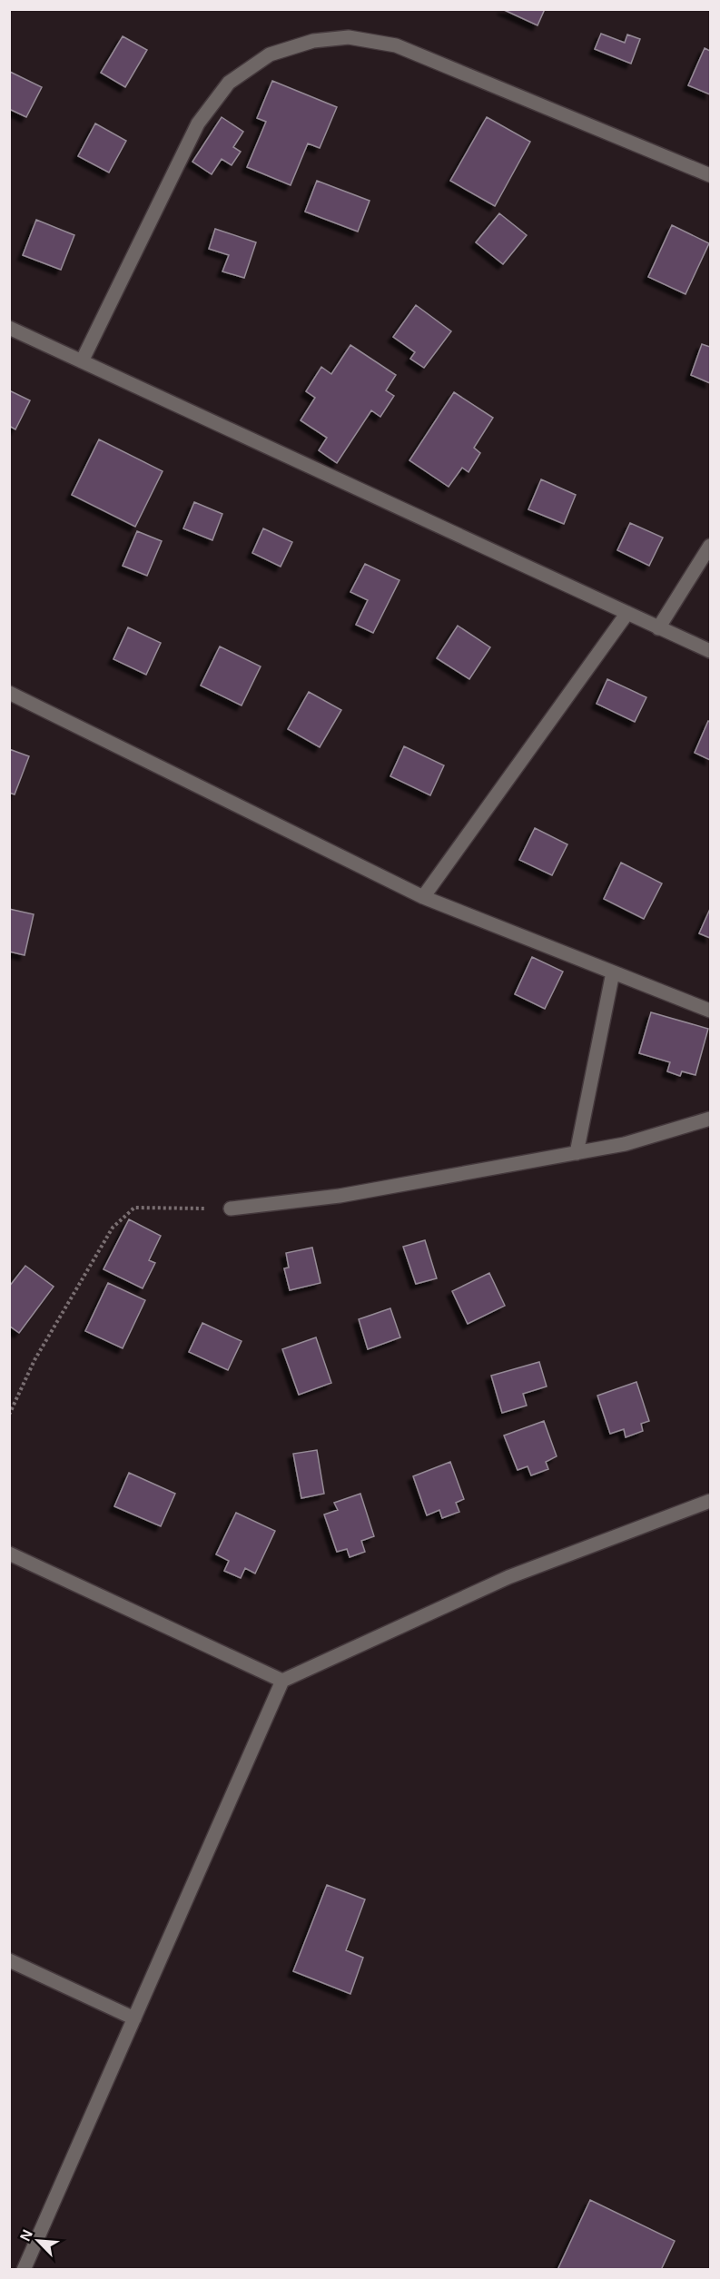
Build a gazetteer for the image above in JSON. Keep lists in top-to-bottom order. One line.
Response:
{"north":"top left"}
